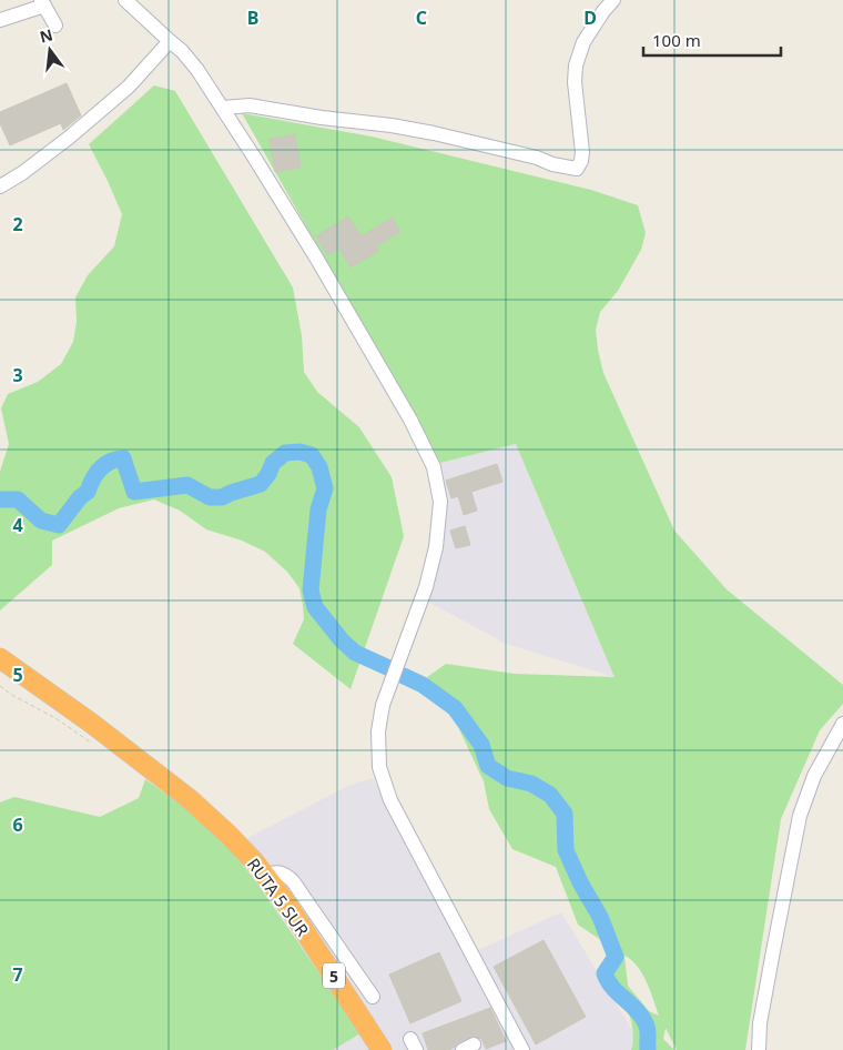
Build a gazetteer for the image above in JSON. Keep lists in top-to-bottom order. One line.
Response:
{"streets":{"highway":["RUTA 5 SUR","5"]},"scale_bar":"100 m","north":"top","grid":{"columns":["B","C","D"],"rows":["2","3","4","5","6","7"]}}
